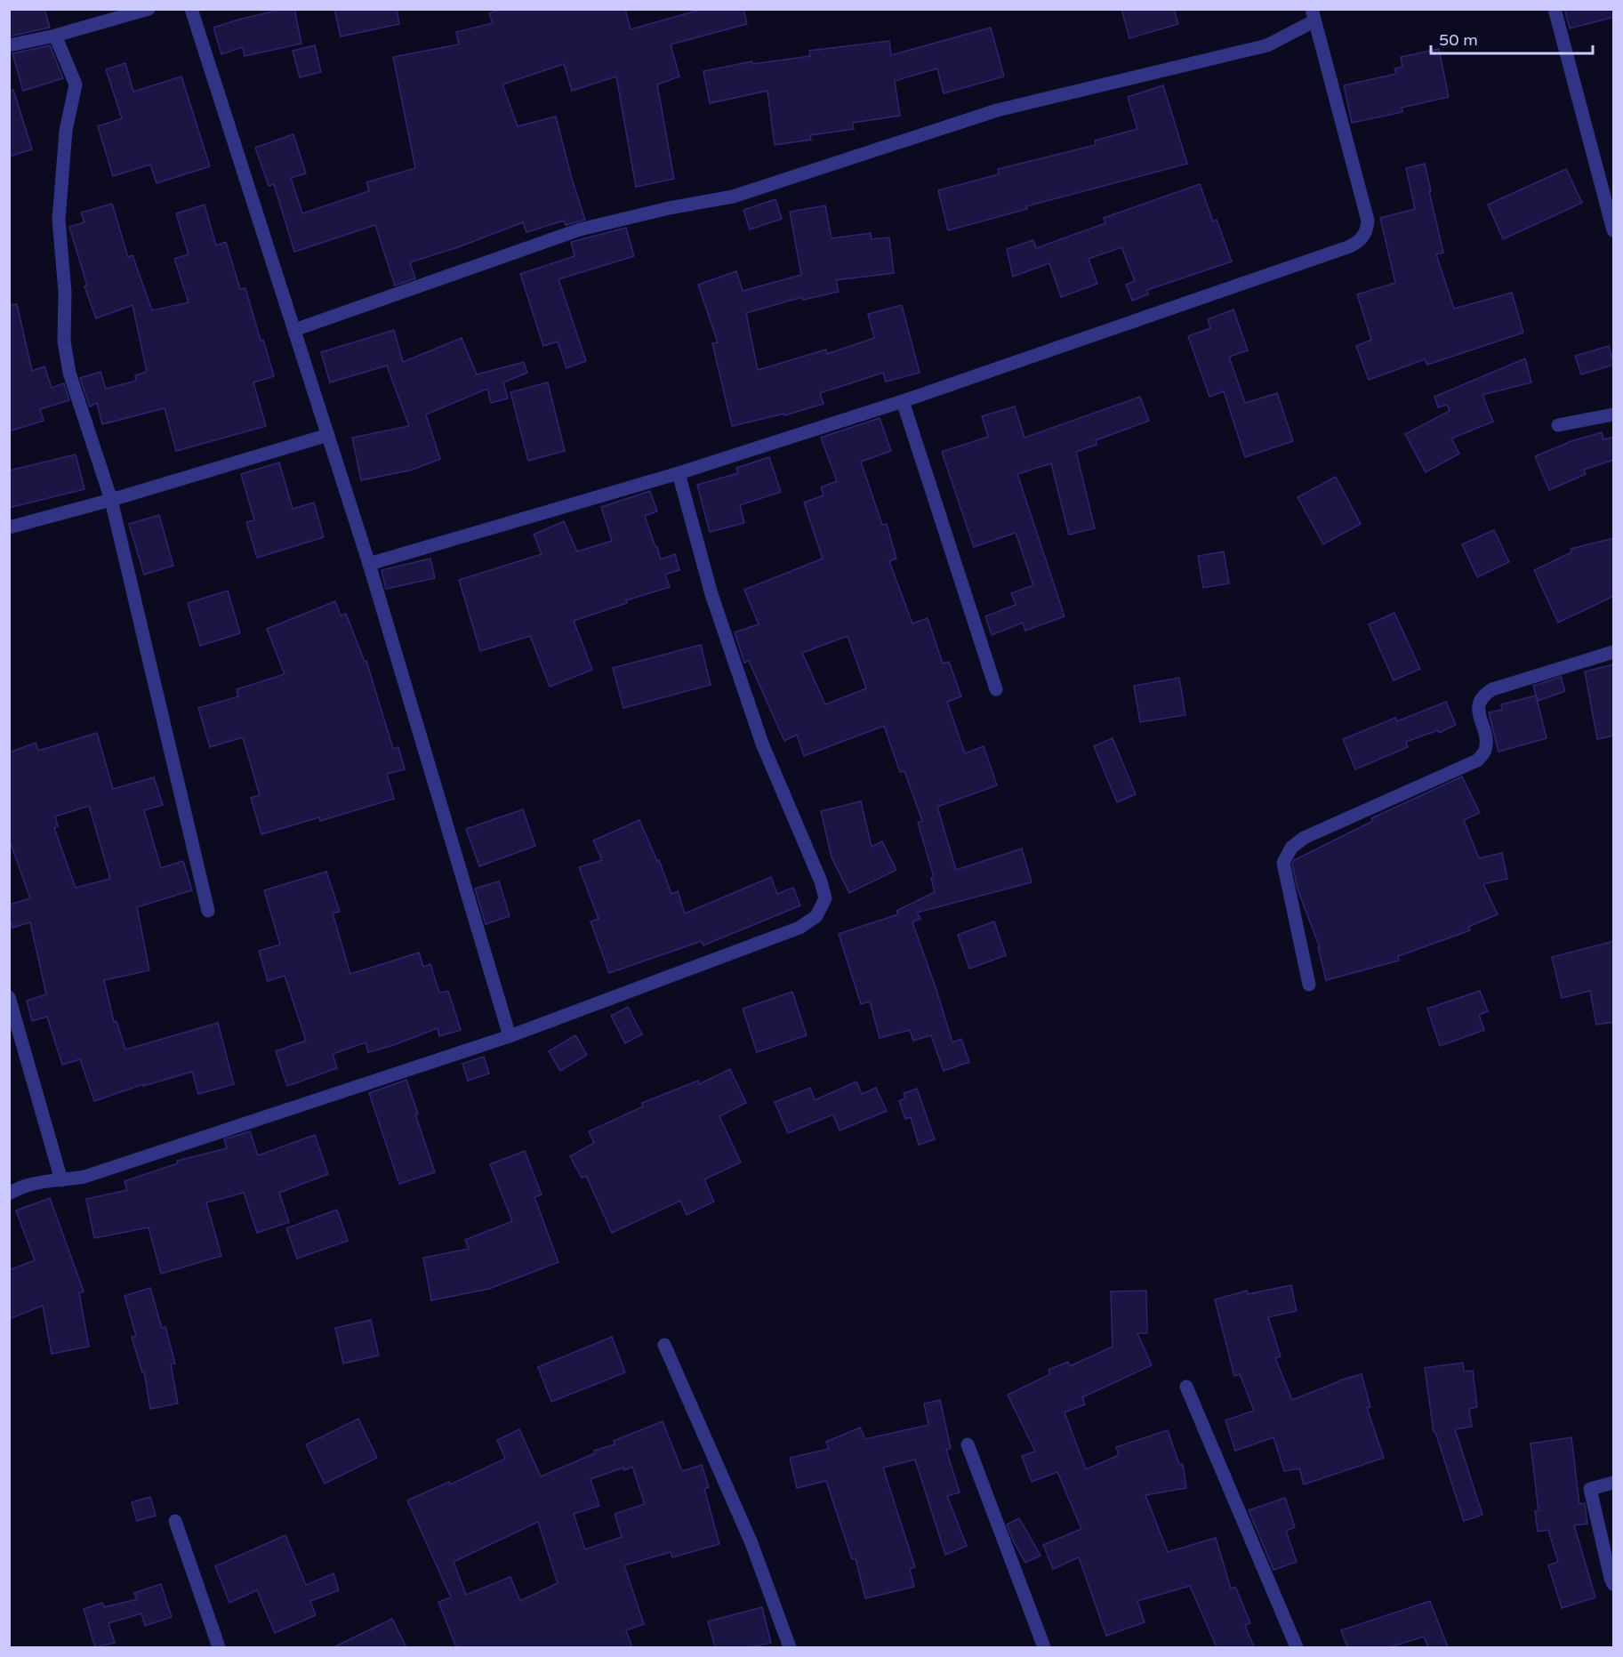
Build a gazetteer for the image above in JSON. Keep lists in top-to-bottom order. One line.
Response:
{"scale_bar":"50 m"}
